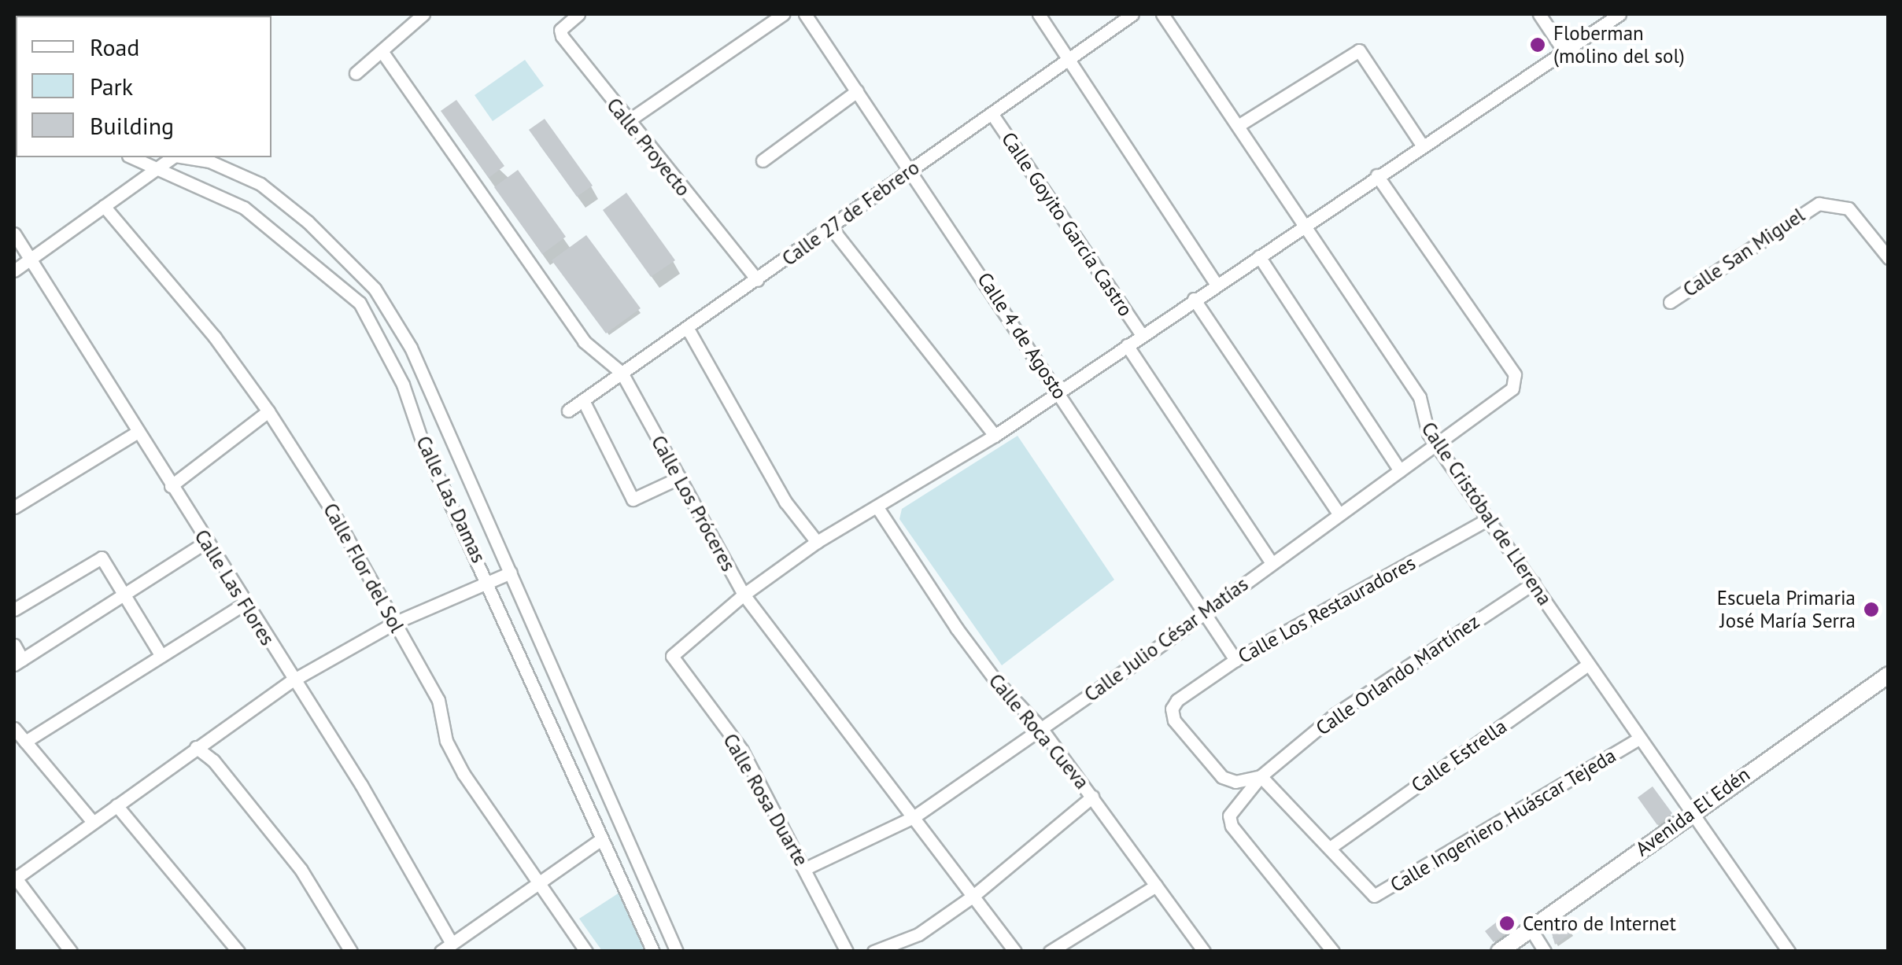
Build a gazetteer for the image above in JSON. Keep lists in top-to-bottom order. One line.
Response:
{"streets":{"street":["Calle Proyecto","Calle 27 de Febrero","Calle Goyito García Castro","Calle San Miguel","Calle 4 de Agosto","Calle Las Damas","Calle Los Próceres","Calle Cristóbal de Llerena","Calle Flor del Sol","Calle Las Flores","Calle Los Restauradores","Calle Julio César Matías","Calle Orlando Martínez","Calle Roca Cueva","Calle Estrella","Calle Rosa Duarte","Avenida El Edén","Calle Ingeniero Huáscar Tejeda"]},"crossings":[["Calle Proyecto","Calle 27 de Febrero"],["Calle 27 de Febrero","Calle Goyito García Castro"],["Calle 27 de Febrero","Calle 4 de Agosto"],["Calle 27 de Febrero","Calle Los Próceres"],["Calle Goyito García Castro","Calle Julio César Matías"],["Calle 4 de Agosto","Calle Los Restauradores"],["Calle 4 de Agosto","Calle Julio César Matías"],["Calle Los Próceres","Calle Julio César Matías"],["Calle Los Próceres","Calle Rosa Duarte"],["Calle Cristóbal de Llerena","Calle Los Restauradores"],["Calle Cristóbal de Llerena","Calle Julio César Matías"],["Calle Cristóbal de Llerena","Calle Orlando Martínez"],["Calle Cristóbal de Llerena","Calle Estrella"],["Calle Cristóbal de Llerena","Avenida El Edén"],["Calle Cristóbal de Llerena","Calle Ingeniero Huáscar Tejeda"],["Calle Los Restauradores","Calle Orlando Martínez"],["Calle Los Restauradores","Calle Ingeniero Huáscar Tejeda"],["Calle Julio César Matías","Calle Roca Cueva"],["Calle Julio César Matías","Calle Rosa Duarte"],["Calle Orlando Martínez","Calle Ingeniero Huáscar Tejeda"],["Calle Estrella","Calle Ingeniero Huáscar Tejeda"]],"places":["Floberman (molino del sol)","Escuela Primaria José María Serra","Centro de Internet"],"legend":["Road","Park","Building"]}
